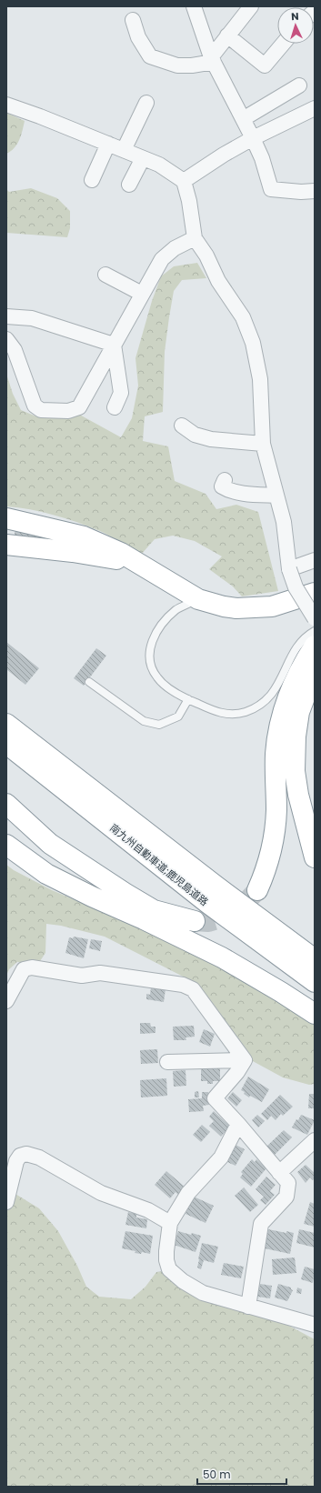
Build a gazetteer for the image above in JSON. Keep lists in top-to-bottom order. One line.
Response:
{"streets":{"highway":["南九州自動車道;鹿児島道路"]},"scale_bar":"50 m","north":"top"}
